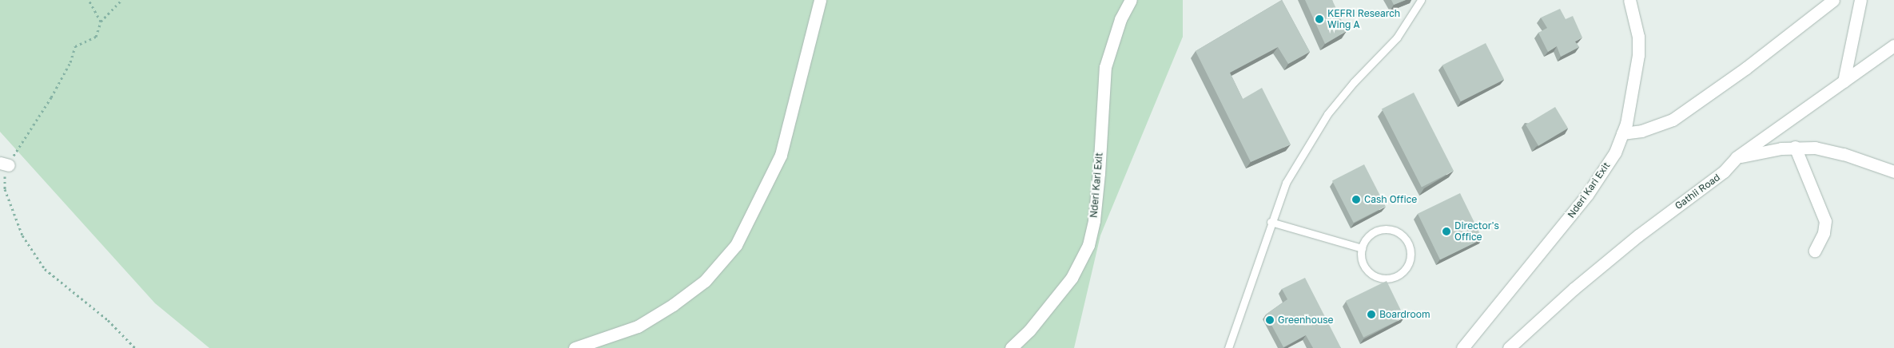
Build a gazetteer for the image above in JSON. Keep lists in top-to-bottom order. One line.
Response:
{"streets":{"street":["Nderi Kari Exit","Gathii Road"]},"places":["KEFRI Research Wing A","Cash Office","Director's Office","Boardroom","Greenhouse"]}
